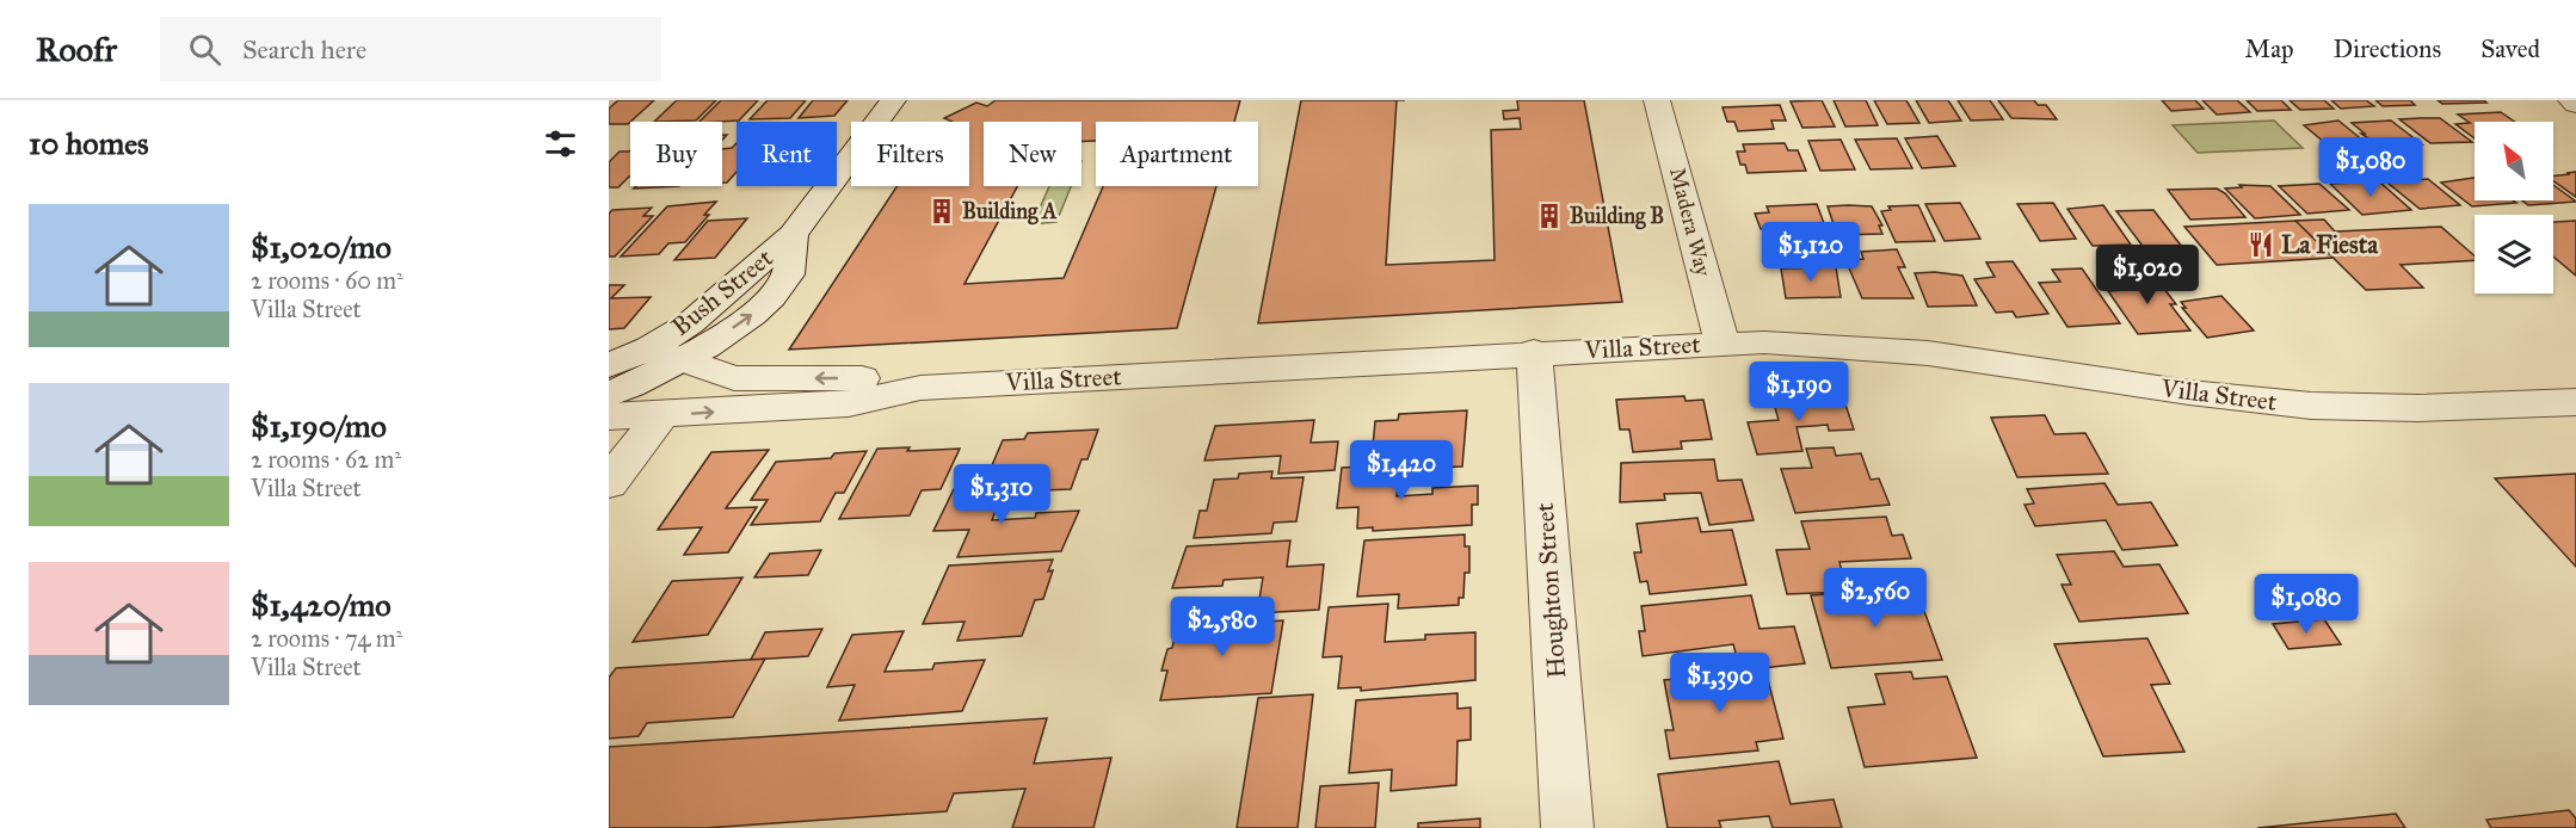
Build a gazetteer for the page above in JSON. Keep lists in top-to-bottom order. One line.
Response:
{"streets":{"street":["Madera Way","Bush Street","Villa Street","Houghton Street"]},"crossings":[["Madera Way","Villa Street"],["Bush Street","Villa Street"],["Villa Street","Houghton Street"]],"places":{"building":["Building A","Building B"],"restaurant":["La Fiesta"]},"north":"top left","page":{"header":"Roofr","search":"Search here","nav":["Map","Directions","Saved"],"heading":"10 homes","chip":["Buy","Rent","Filters","New","Apartment"],"price":["$1,080","$1,120","$1,020","$1,190","$1,420","$1,310","$2,560","$1,080","$2,580","$1,390"],"list":[{"name":"$1,020/mo","note":"2 rooms · 60 m² · Villa Street"},{"name":"$1,190/mo","note":"2 rooms · 62 m² · Villa Street"},{"name":"$1,420/mo","note":"2 rooms · 74 m² · Villa Street"}]}}
